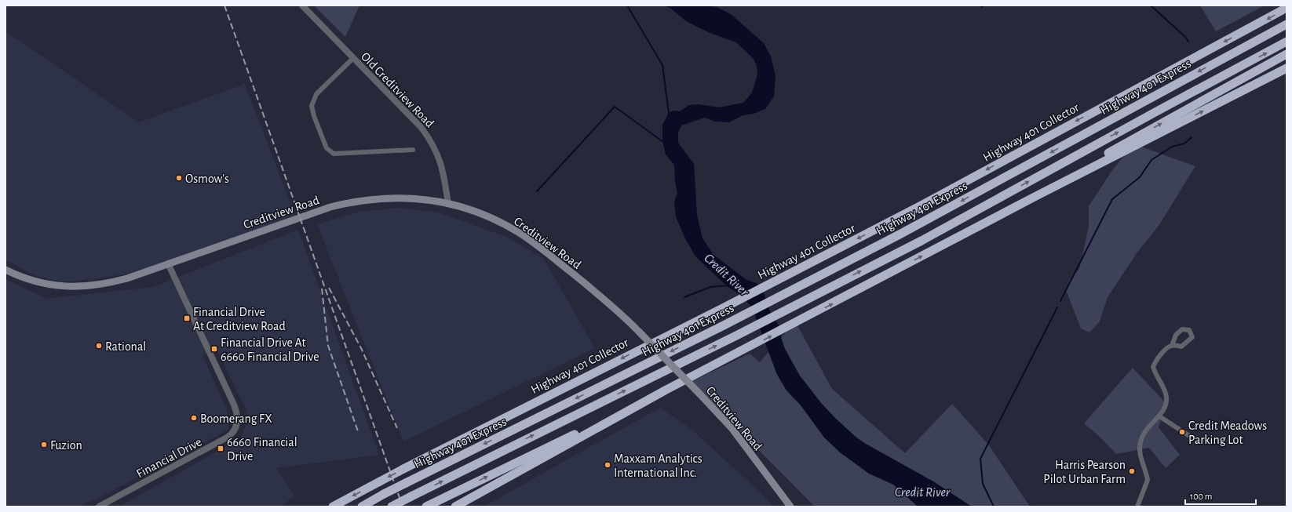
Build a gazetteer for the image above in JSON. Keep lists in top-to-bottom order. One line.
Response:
{"streets":{"highway":["Highway 401 Express","Highway 401 Collector"],"main road":["Creditview Road"],"street":["Old Creditview Road","Financial Drive"]},"crossings":[["Old Creditview Road","Creditview Road"],["Creditview Road","Financial Drive"]],"water":["Credit River"],"places":{"other":["Osmow's","Rational","Boomerang FX","Credit Meadows Parking Lot","Fuzion","Maxxam Analytics International Inc.","Harris Pearson Pilot Urban Farm"],"transit":["Financial Drive At Creditview Road","Financial Drive At 6660 Financial Drive","6660 Financial Drive"]},"scale_bar":"100 m"}
